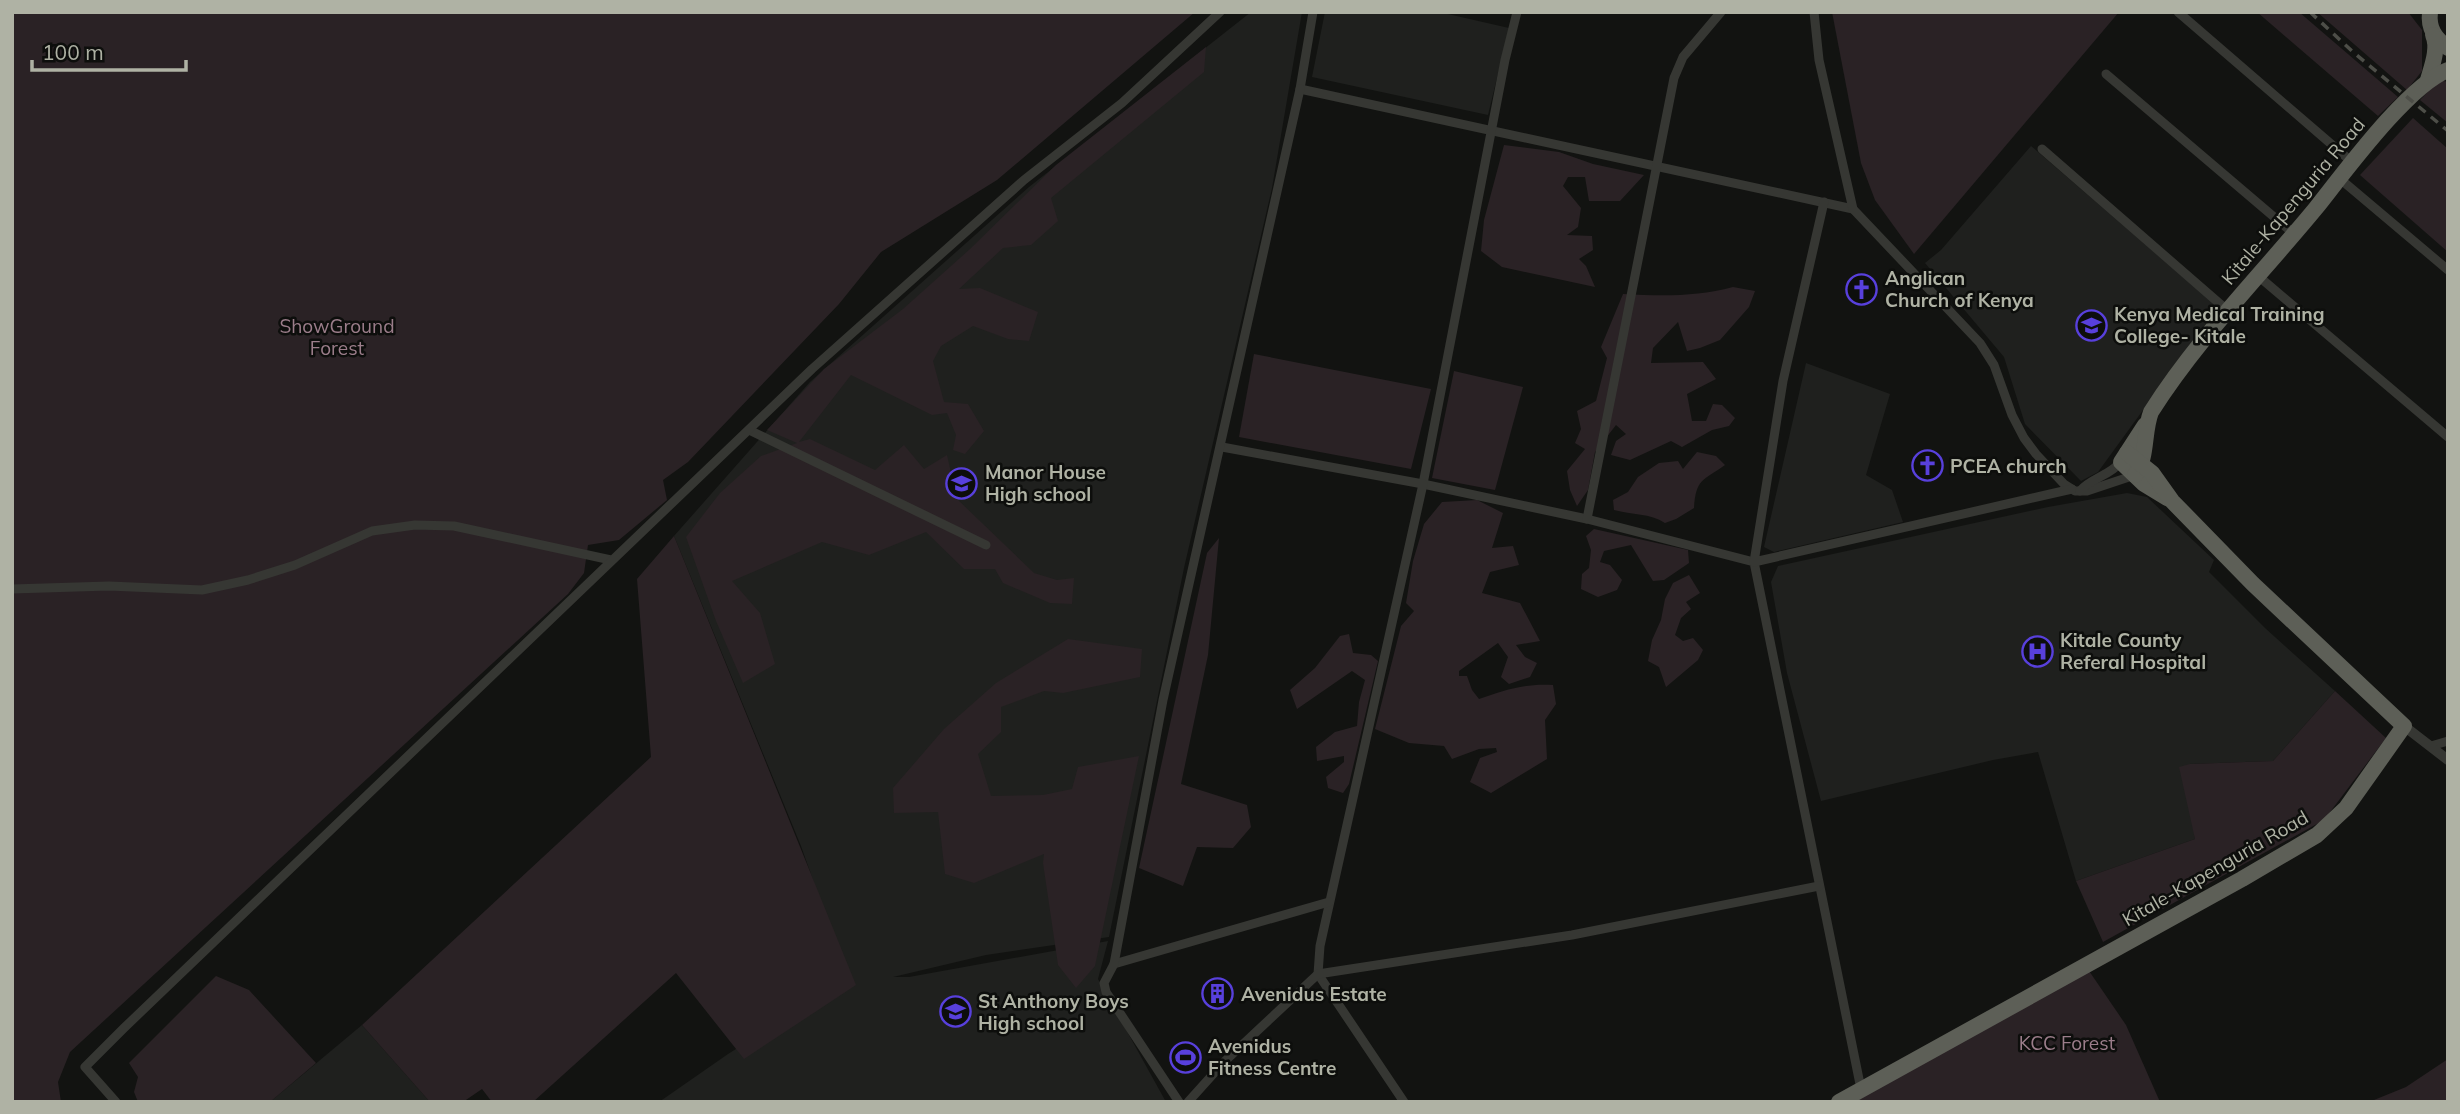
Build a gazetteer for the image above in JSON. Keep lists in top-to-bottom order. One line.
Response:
{"streets":{"highway":["Kitale-Kapenguria Road"]},"parks":["ShowGround Forest","KCC Forest"],"places":{"church":["Anglican Church of Kenya","PCEA church"],"school or university":["Kenya Medical Training College- Kitale","Manor House High school","St Anthony Boys High school"],"hospital":["Kitale County Referal Hospital"],"building":["Avenidus Estate"],"sports":["Avenidus Fitness Centre"]},"scale_bar":"100 m"}
